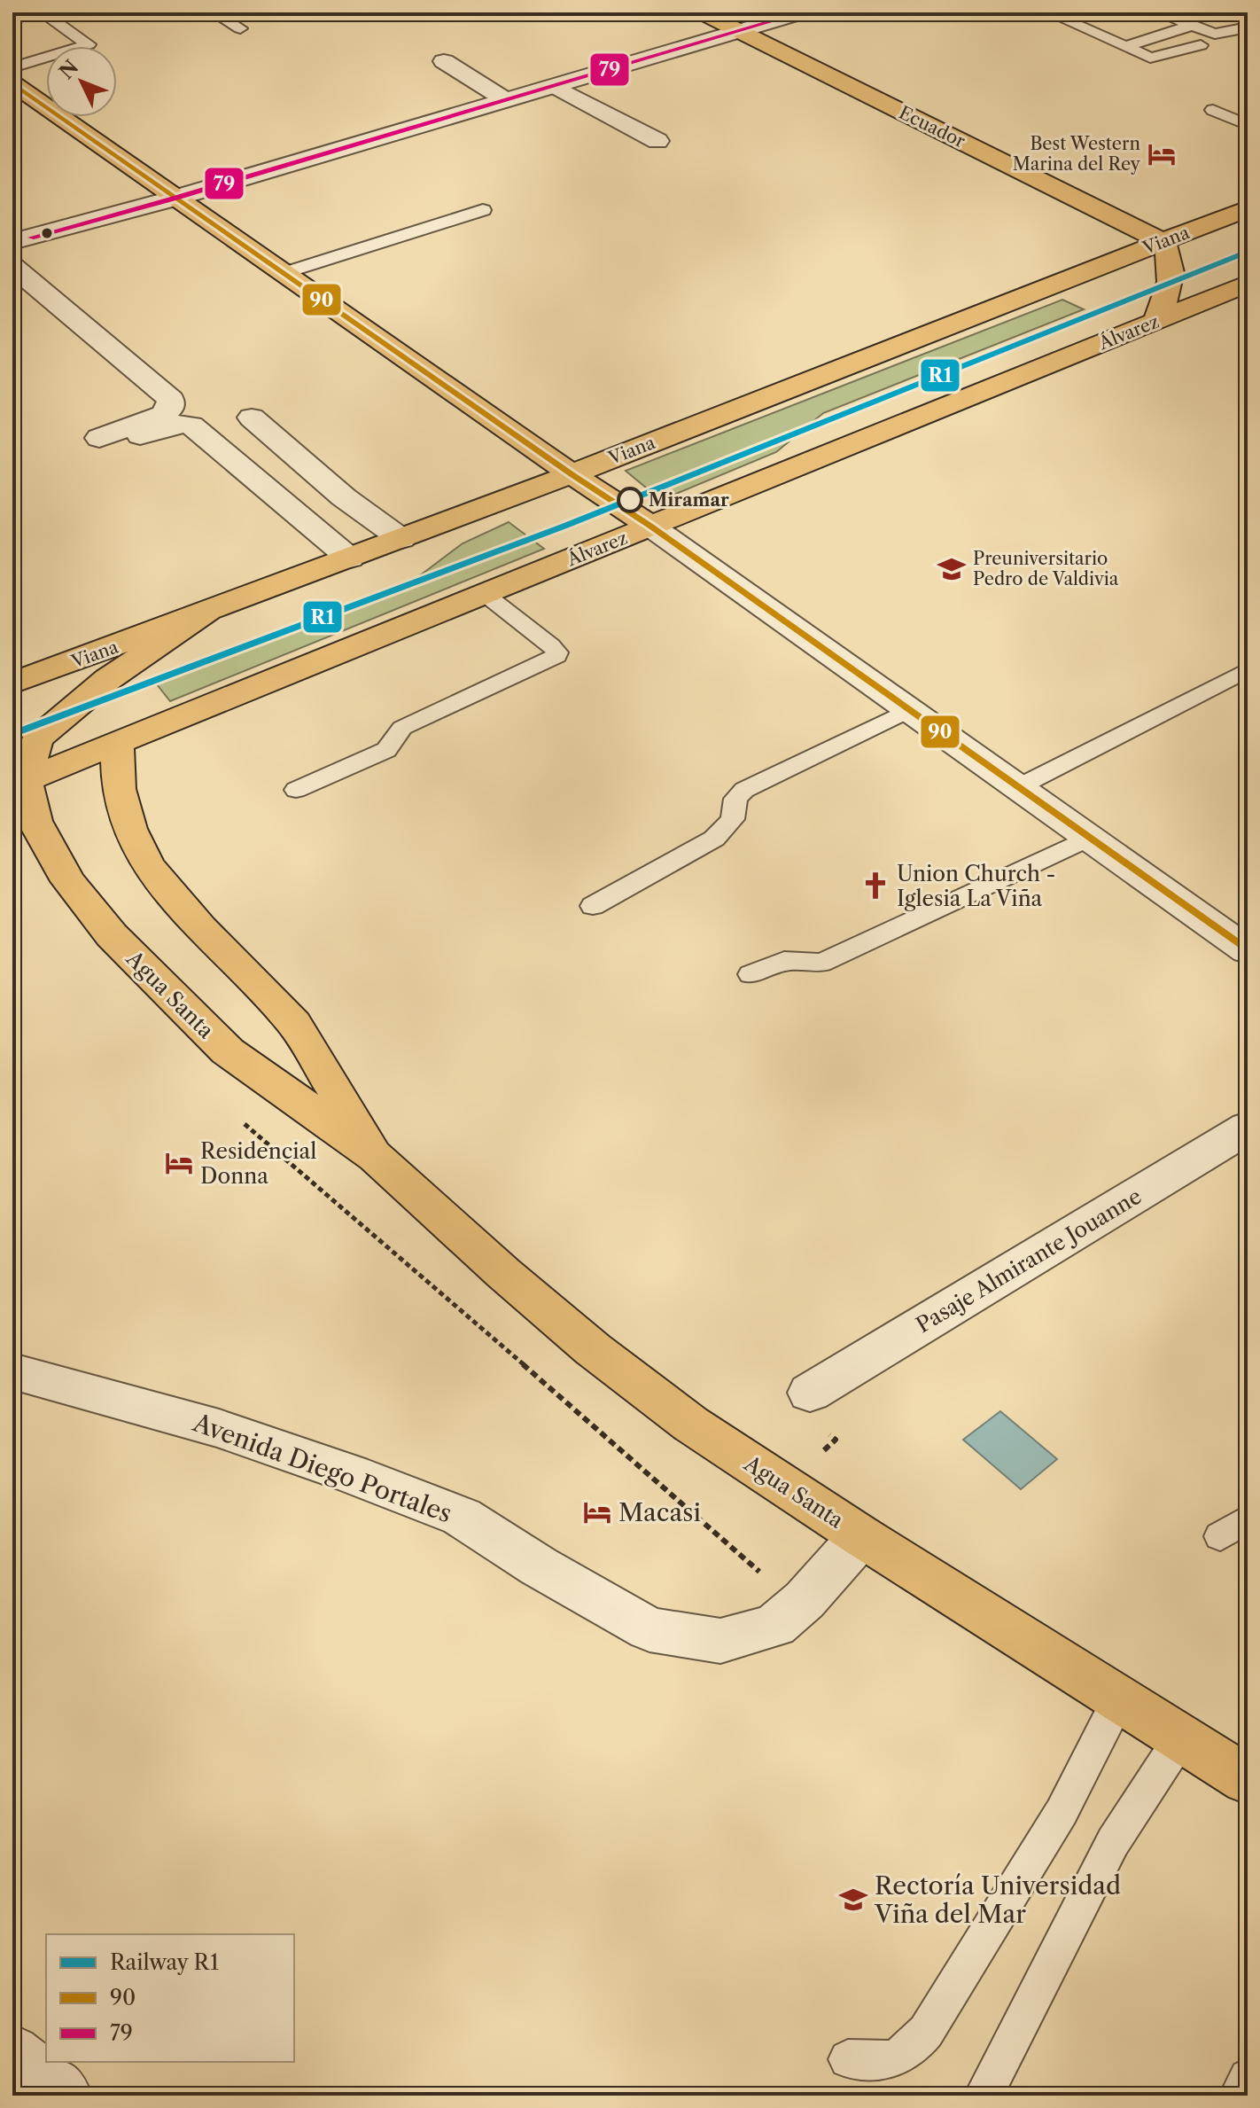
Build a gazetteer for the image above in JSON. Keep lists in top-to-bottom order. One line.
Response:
{"streets":{"main road":["Ecuador","Viana","Álvarez","Agua Santa"],"street":["Pasaje Almirante Jouanne","Avenida Diego Portales"]},"crossings":[["Ecuador","Viana"],["Álvarez","Agua Santa"]],"places":{"hotel":["Best Western Marina del Rey","Residencial Donna","Macasi"],"other":["Miramar"],"school or university":["Preuniversitario Pedro de Valdivia","Rectoría Universidad Viña del Mar"],"church":["Union Church - Iglesia La Viña"]},"lines":["transit line 79","transit line 90","rail line R1"],"legend":["Railway R1","90","79"],"north":"top left"}
